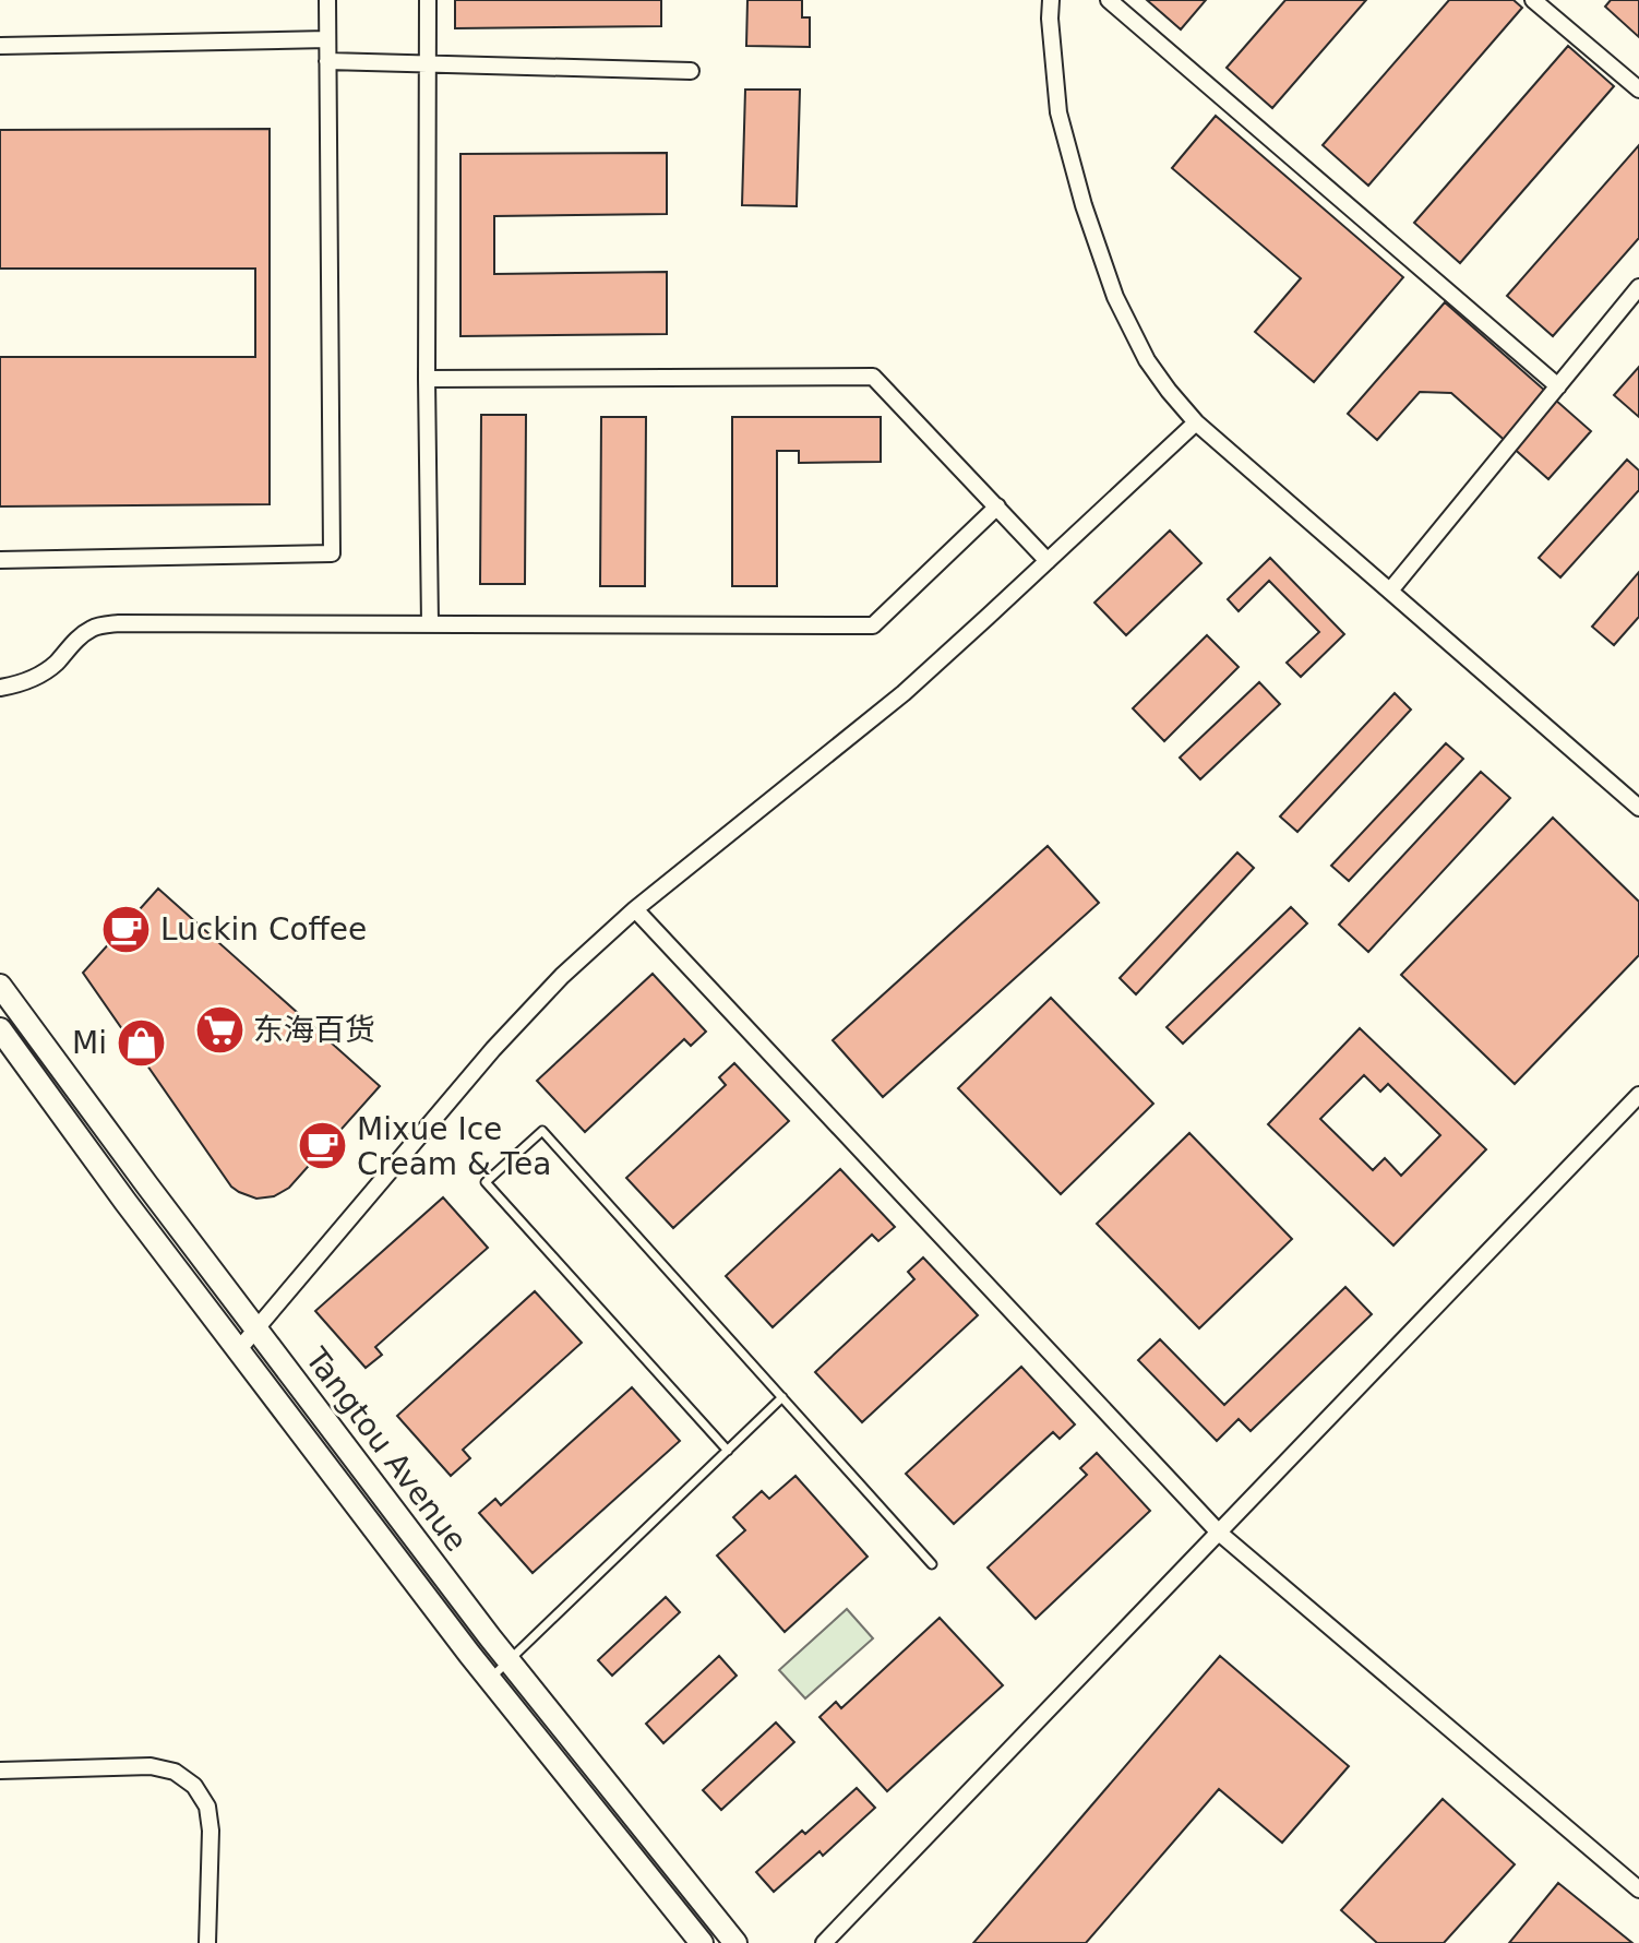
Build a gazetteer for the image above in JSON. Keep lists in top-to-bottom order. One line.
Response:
{"streets":{"main road":["Tangtou Avenue"]},"places":{"cafe":["Luckin Coffee","Mixue Ice Cream & Tea"],"supermarket":["东海百货"],"shop":["Mi"]}}
